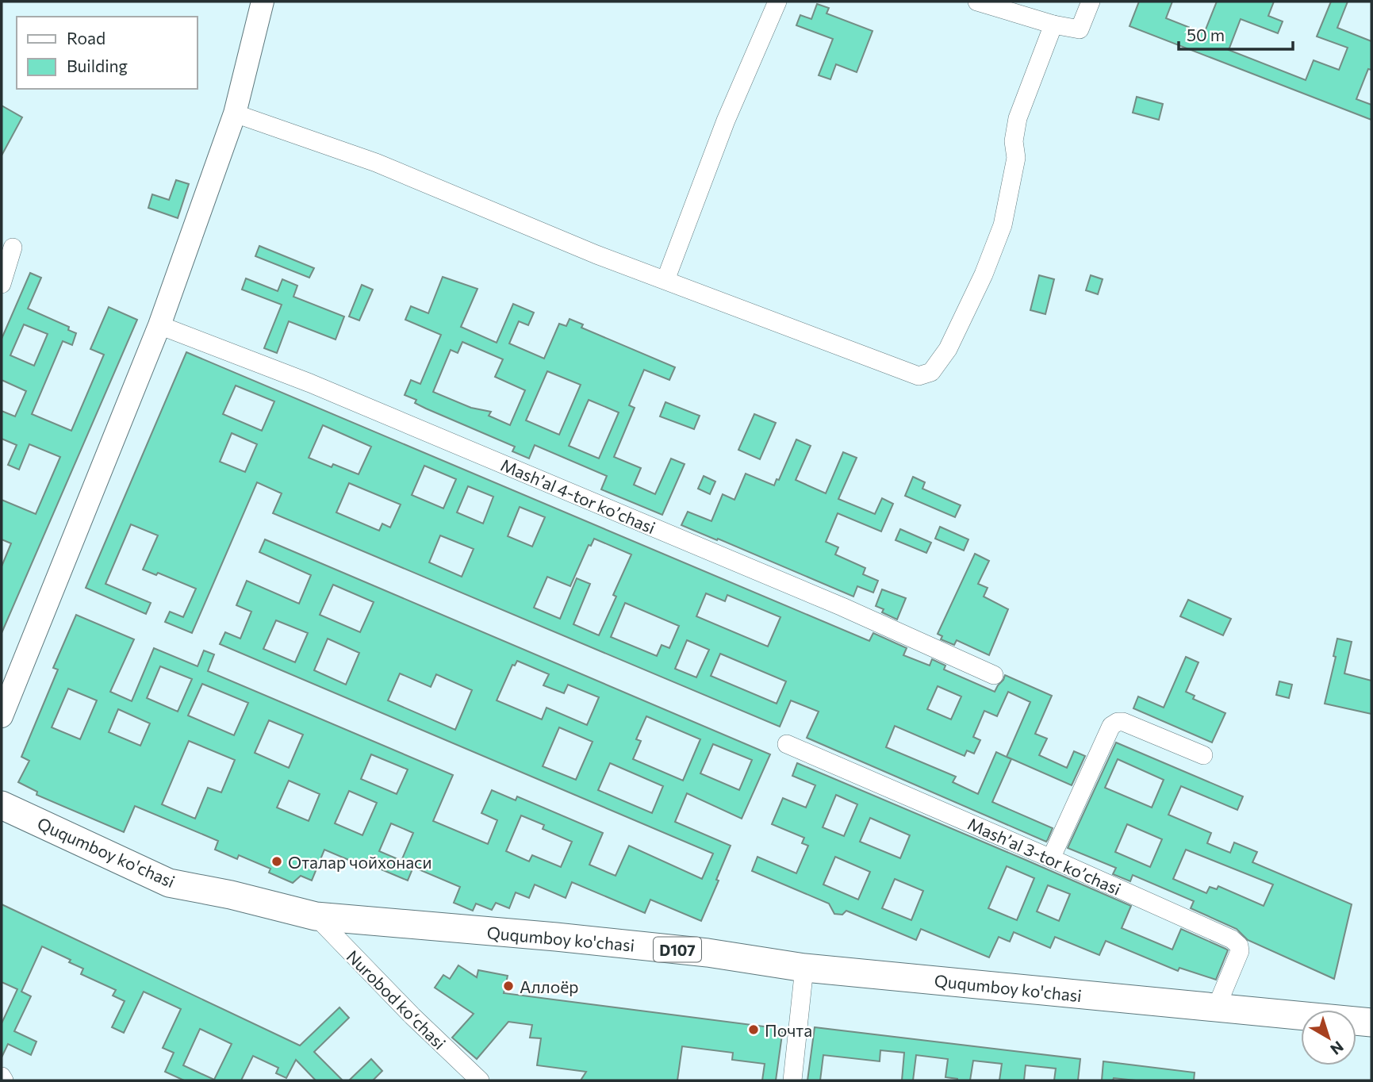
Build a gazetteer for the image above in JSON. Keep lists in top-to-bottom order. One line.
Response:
{"streets":{"main road":["Ququmboy ko'chasi","D107"],"street":["Mashʼal 4-tor koʼchasi","Mashʼal 3-tor koʼchasi","Nurobod koʻchasi"]},"crossings":[["Ququmboy ko'chasi","Mashʼal 3-tor koʼchasi"],["Ququmboy ko'chasi","Nurobod koʻchasi"]],"places":["Оталар чойхонаси","Аллоёр","Почта"],"legend":["Road","Building"],"scale_bar":"50 m","north":"bottom right"}
